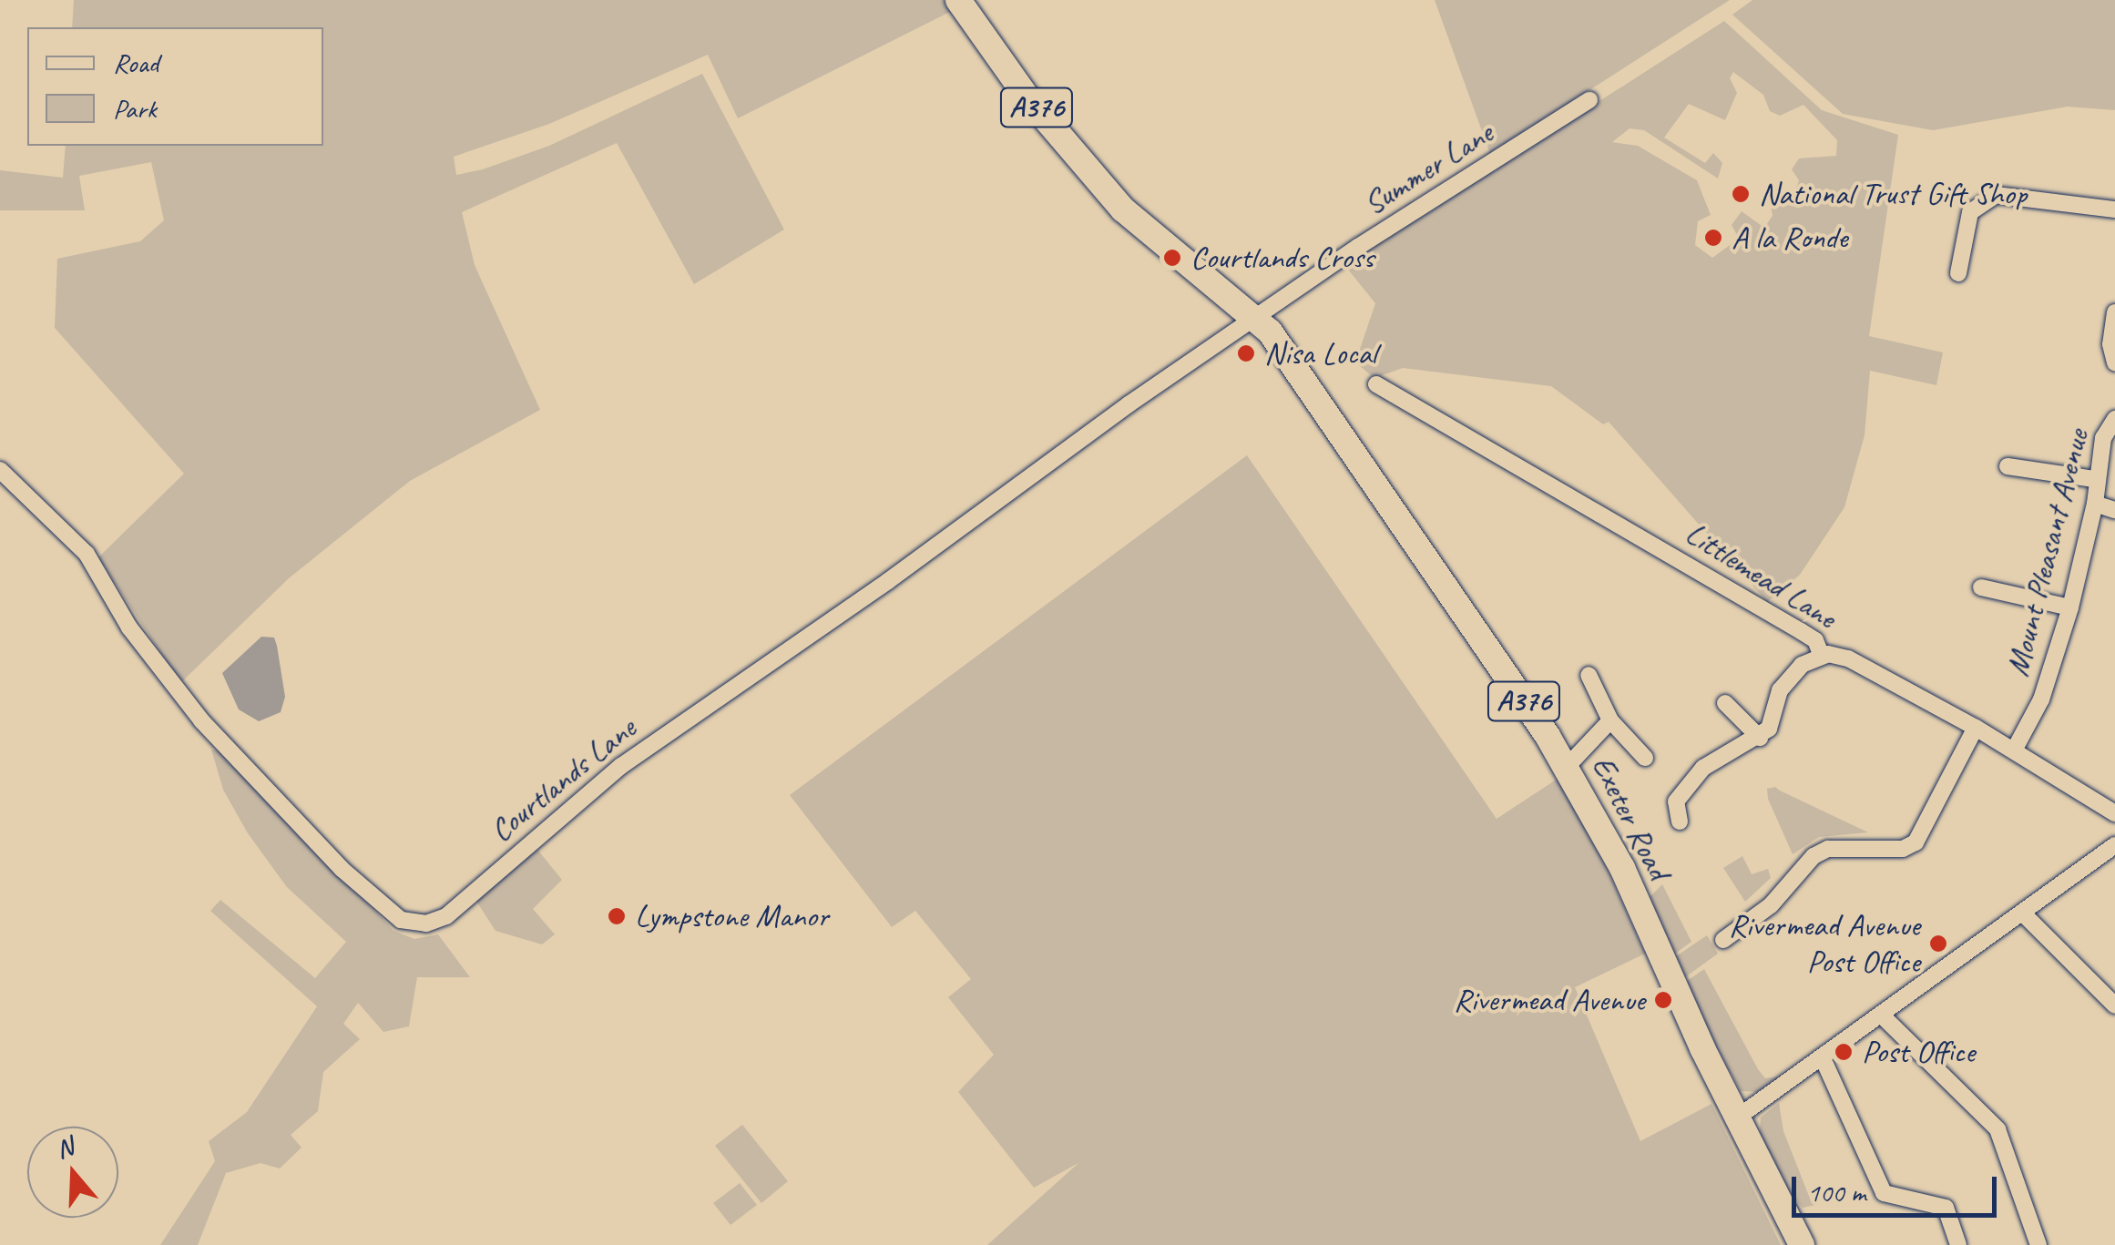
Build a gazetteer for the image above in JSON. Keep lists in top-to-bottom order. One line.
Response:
{"streets":{"highway":["A376","Exeter Road"],"street":["Summer Lane","Mount Pleasant Avenue","Littlemead Lane","Courtlands Lane"]},"crossings":[["A376","Summer Lane"],["A376","Courtlands Lane"],["A376","Exeter Road"],["Summer Lane","Courtlands Lane"],["Summer Lane","Exeter Road"],["Mount Pleasant Avenue","Littlemead Lane"],["Courtlands Lane","Exeter Road"]],"places":["National Trust Gift Shop","A la Ronde","Courtlands Cross","Nisa Local","Lympstone Manor","Rivermead Avenue Post Office","Rivermead Avenue","Post Office"],"legend":["Road","Park"],"scale_bar":"100 m","north":"top"}
